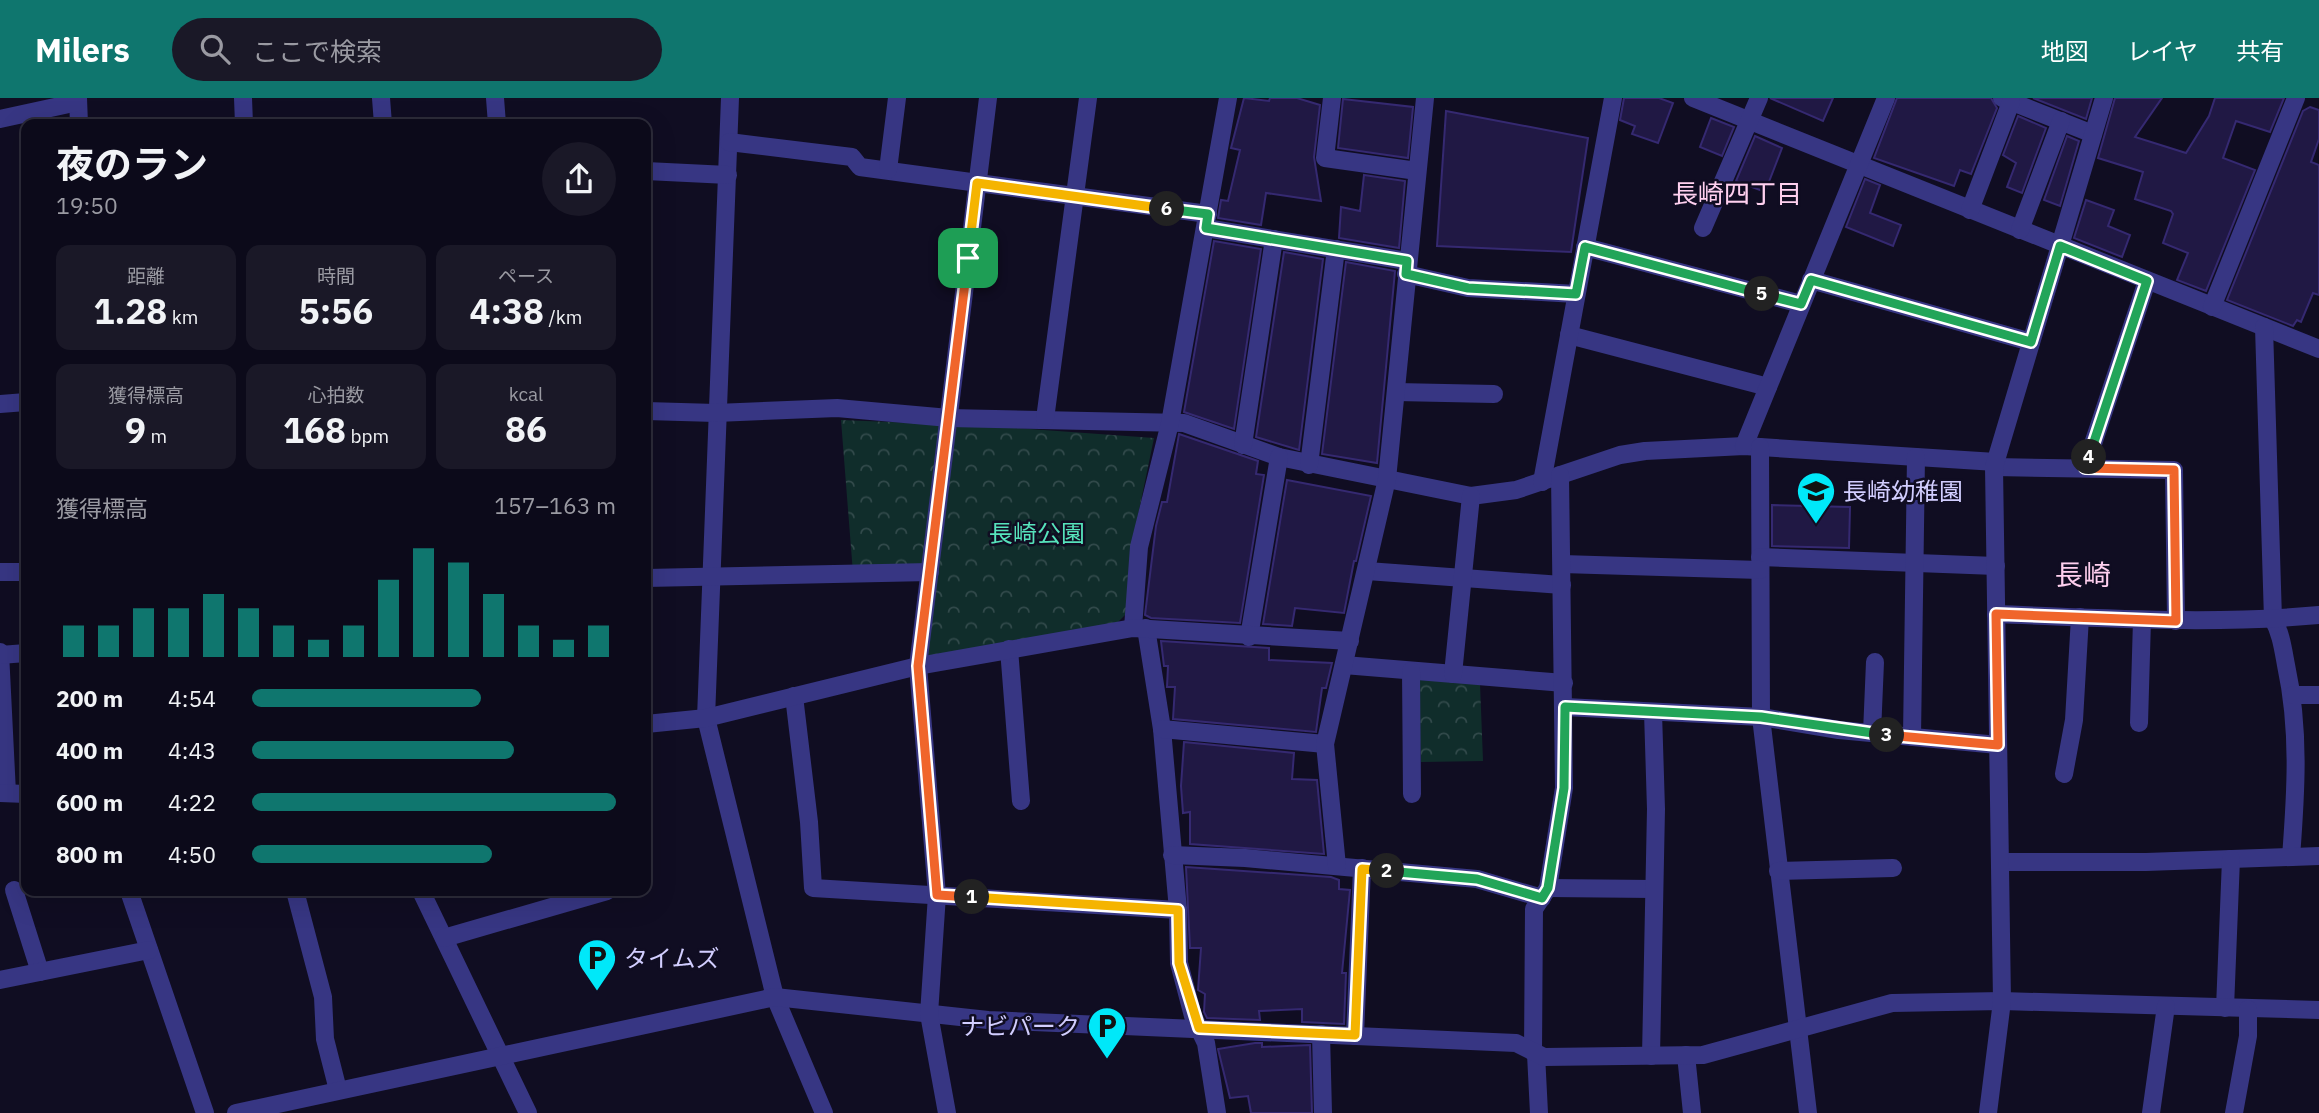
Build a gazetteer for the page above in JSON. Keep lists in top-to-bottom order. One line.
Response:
{"districts":["長崎四丁目","長崎"],"parks":["長崎公園"],"places":{"school or university":["長崎幼稚園"],"parking":["タイムズ","ナビパーク"]},"page":{"header":"Milers","search":"ここで検索","nav":["地図","レイヤ","共有"],"heading":["夜のラン","19:50"],"pins":["6","5","4","3","2","1"],"stats":[["距離","1.28 km"],["時間","5:56"],["ペース","4:38 /km"],["獲得標高","9 m"],["心拍数","168 bpm"],["kcal","86"]],"chart":["獲得標高","157–163 m"],"list":[{"name":"200 m","note":"4:54"},{"name":"400 m","note":"4:43"},{"name":"600 m","note":"4:22"},{"name":"800 m","note":"4:50"}]}}
